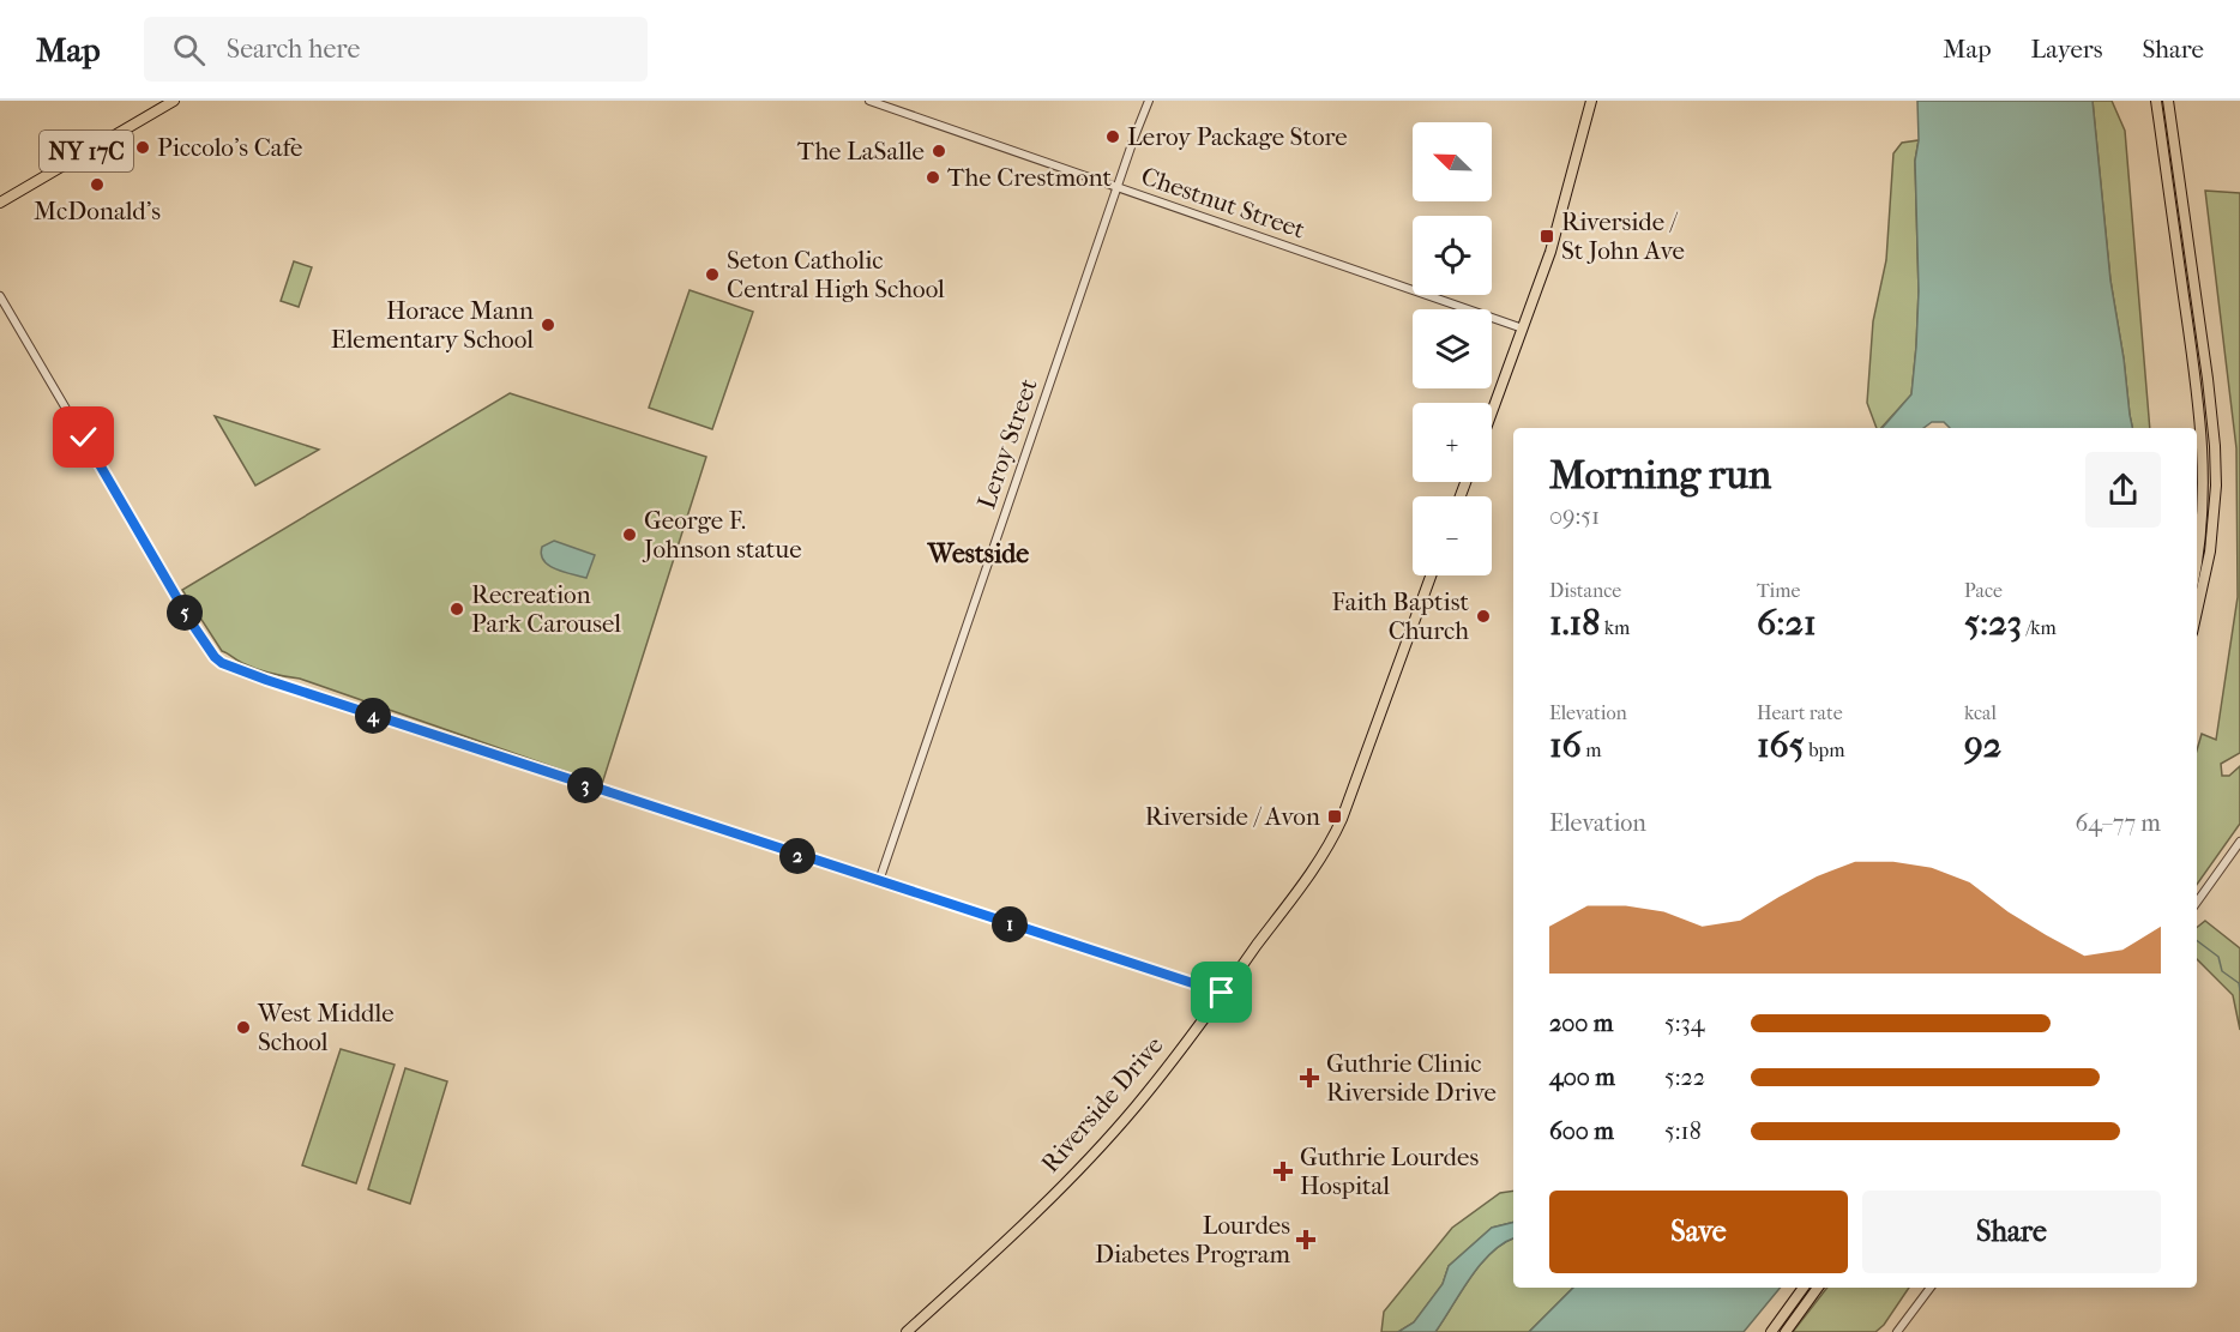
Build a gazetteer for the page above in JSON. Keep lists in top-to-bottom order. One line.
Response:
{"streets":{"main road":["NY 17C","Riverside Drive"],"street":["Chestnut Street","Leroy Street"]},"crossings":[["Chestnut Street","Leroy Street"]],"districts":["Westside"],"places":{"other":["Leroy Package Store","Piccolo's Cafe","The LaSalle","The Crestmont","McDonald's","Seton Catholic Central High School","Horace Mann Elementary School","George F. Johnson statue","Recreation Park Carousel","Faith Baptist Church","West Middle School"],"transit":["Riverside / St John Ave","Riverside / Avon"],"health":["Guthrie Clinic Riverside Drive","Guthrie Lourdes Hospital","Lourdes Diabetes Program"]},"north":"top left","page":{"header":"Map","search":"Search here","nav":["Map","Layers","Share"],"map_buttons":["+","−"],"heading":["Morning run","09:51"],"stats":[["Distance","1.18 km"],["Time","6:21"],["Pace","5:23 /km"],["Elevation","16 m"],["Heart rate","165 bpm"],["kcal","92"]],"pins":["5","4","3","2","1"],"chart":["Elevation","64–77 m"],"list":[{"name":"200 m","note":"5:34"},{"name":"400 m","note":"5:22"},{"name":"600 m","note":"5:18"}],"buttons":["Save","Share"]}}
